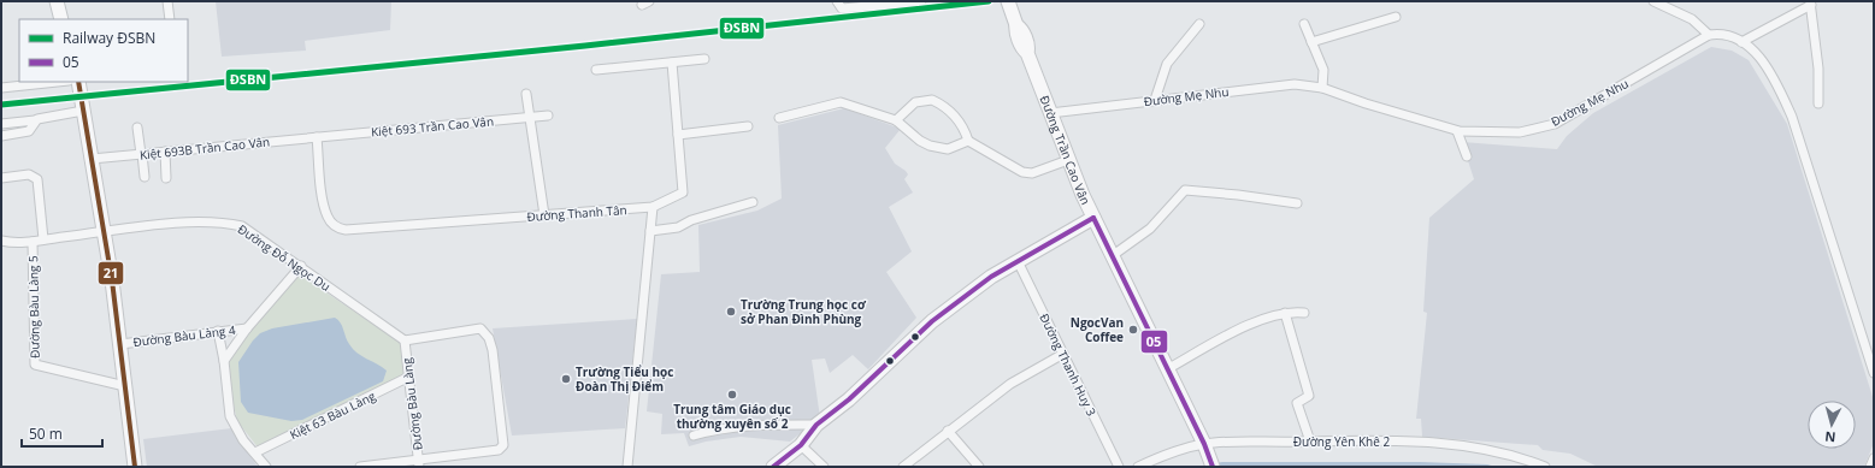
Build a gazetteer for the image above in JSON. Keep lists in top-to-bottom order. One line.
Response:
{"streets":{"street":["Đường Mẹ Nhu","Kiệt 693 Trần Cao Vân","Kiệt 693B Trần Cao Vân","Đường Trần Cao Vân","Đường Thanh Tân","Đường Đỗ Ngọc Du","Đường Bàu Làng 5","Đường Bàu Làng 4","Đường Thanh Huy 3","Đường Bàu Làng","Kiệt 63 Bàu Làng","Đường Yên Khê 2"]},"crossings":[["Đường Mẹ Nhu","Đường Trần Cao Vân"],["Kiệt 693 Trần Cao Vân","Kiệt 693B Trần Cao Vân"],["Kiệt 693 Trần Cao Vân","Đường Thanh Tân"],["Kiệt 693B Trần Cao Vân","Đường Thanh Tân"],["Đường Trần Cao Vân","Đường Thanh Huy 3"],["Đường Đỗ Ngọc Du","Đường Bàu Làng 5"],["Đường Đỗ Ngọc Du","Đường Bàu Làng"],["Đường Bàu Làng","Kiệt 63 Bàu Làng"]],"places":["Trường Trung học cơ sở Phan Đình Phùng","NgocVan Coffee","Trường Tiểu học Đoàn Thị Điểm","Trung tâm Giáo dục thường xuyên số 2"],"lines":["rail line ĐSBN","transit line 21","transit line 05"],"legend":["Railway ĐSBN","05"],"scale_bar":"50 m","north":"bottom"}
